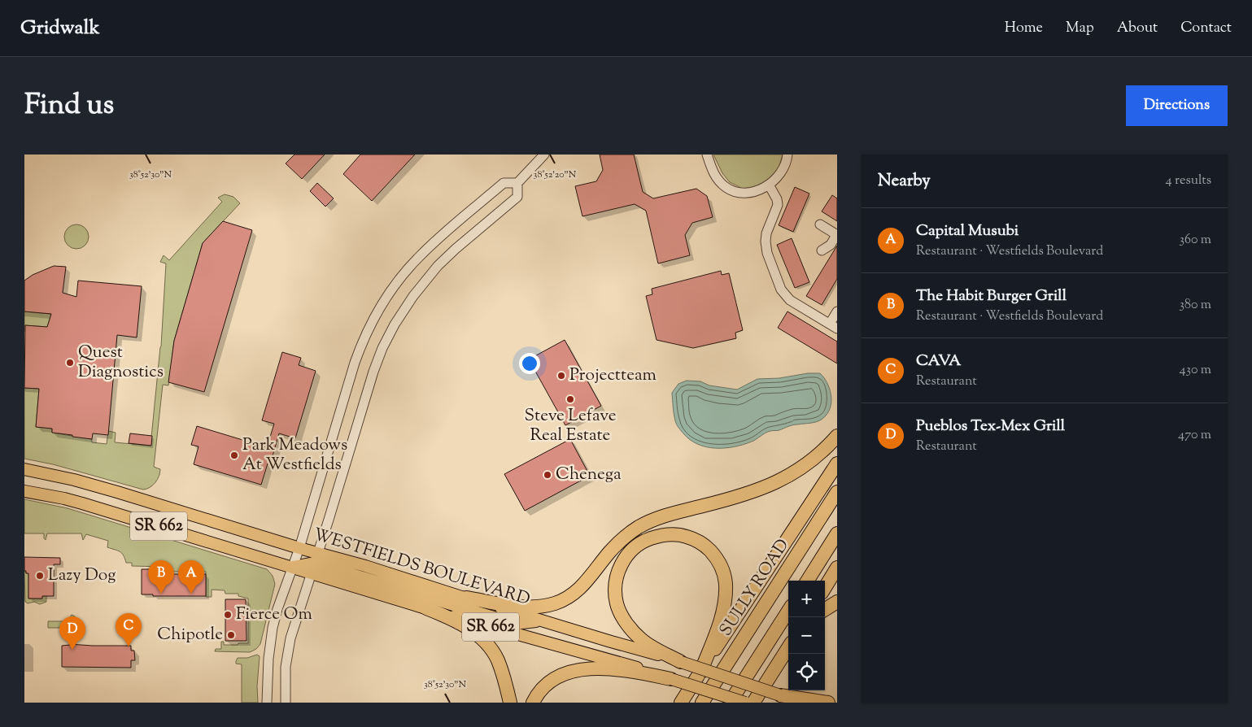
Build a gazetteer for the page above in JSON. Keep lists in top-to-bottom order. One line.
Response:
{"streets":{"highway":["SULLY ROAD"],"main road":["SR 662","WESTFIELDS BOULEVARD"]},"places":["Quest Diagnostics","Projectteam","Steve Lefave Real Estate","Park Meadows At Westfields","Chenega","Lazy Dog","Fierce Om","Chipotle"],"page":{"header":"Gridwalk","nav":["Home","Map","About","Contact"],"title":"Find us","buttons":"Directions","heading":["Nearby","4 results"],"list":[{"mark":"A","name":"Capital Musubi","note":"Restaurant · Westfields Boulevard","value":"360 m"},{"mark":"B","name":"The Habit Burger Grill","note":"Restaurant · Westfields Boulevard","value":"380 m"},{"mark":"C","name":"CAVA","note":"Restaurant","value":"430 m"},{"mark":"D","name":"Pueblos Tex-Mex Grill","note":"Restaurant","value":"470 m"}],"pins":["A","B","C","D"],"map_buttons":["+","−"]},"coordinates":["38°52'30\"N","38°52'20\"N"]}
